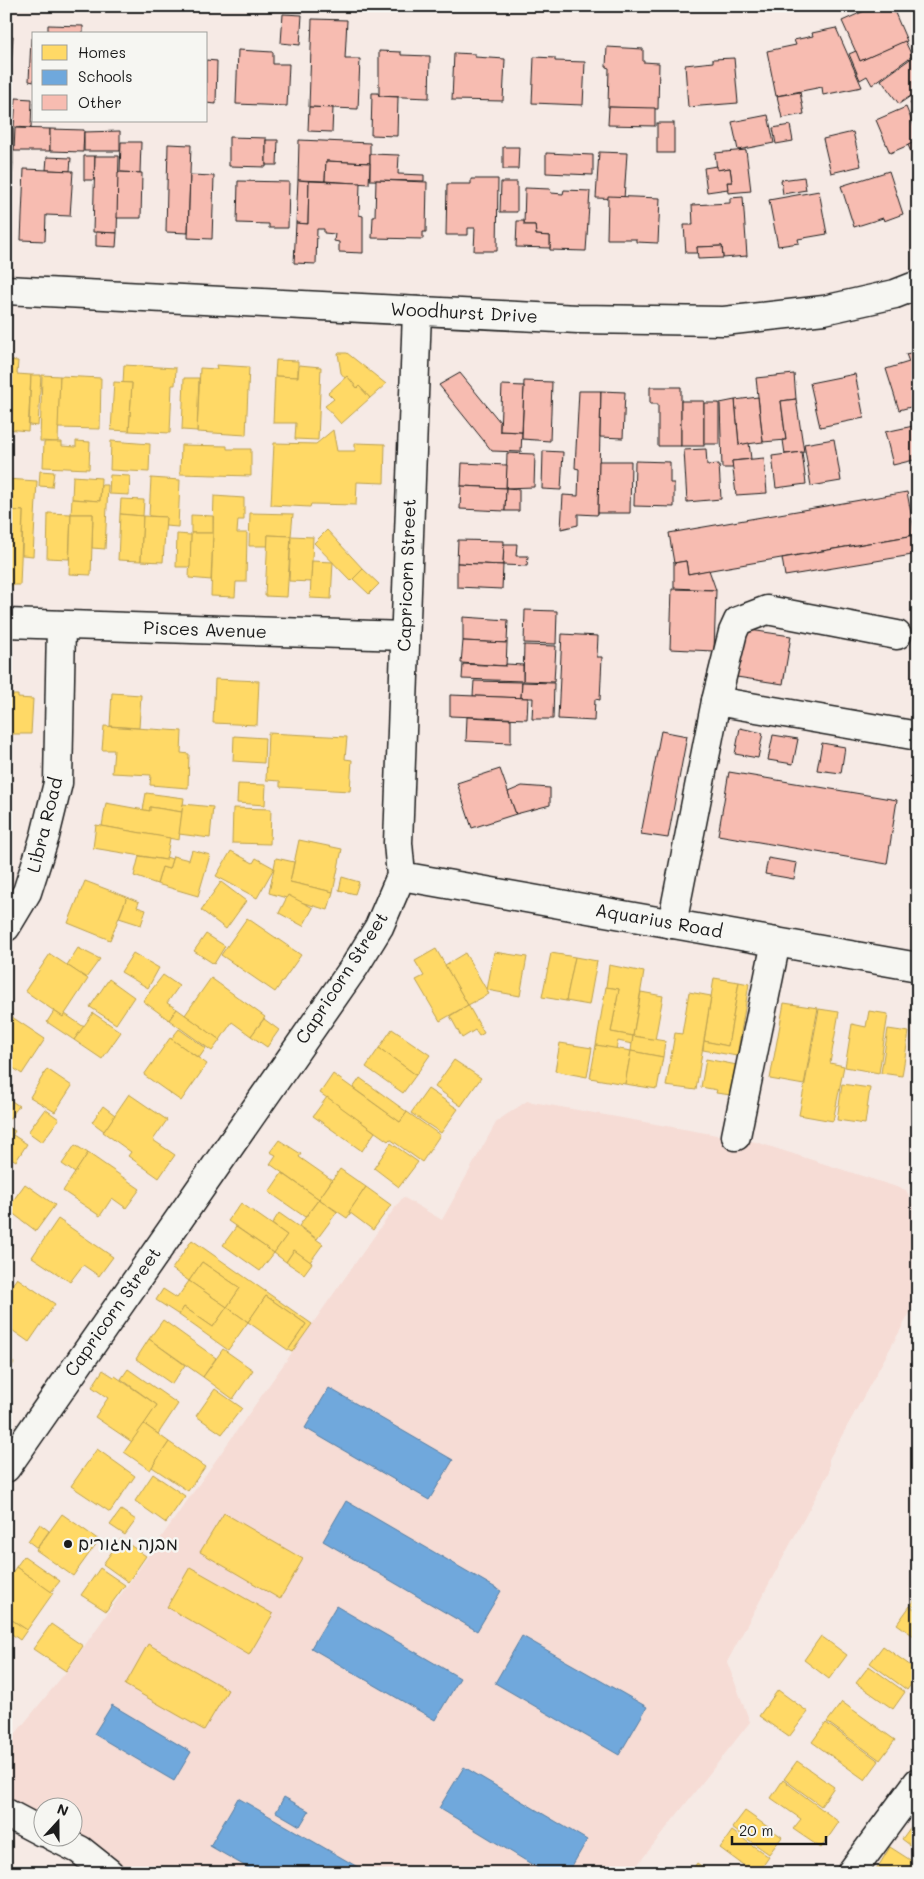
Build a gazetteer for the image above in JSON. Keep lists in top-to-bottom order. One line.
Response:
{"streets":{"street":["Woodhurst Drive","Capricorn Street","Pisces Avenue","Libra Road","Aquarius Road"]},"crossings":[["Woodhurst Drive","Capricorn Street"],["Capricorn Street","Pisces Avenue"],["Capricorn Street","Aquarius Road"],["Pisces Avenue","Libra Road"]],"places":["מבנה מגורים"],"legend":["Homes","Schools","Other"],"scale_bar":"20 m","north":"top"}
